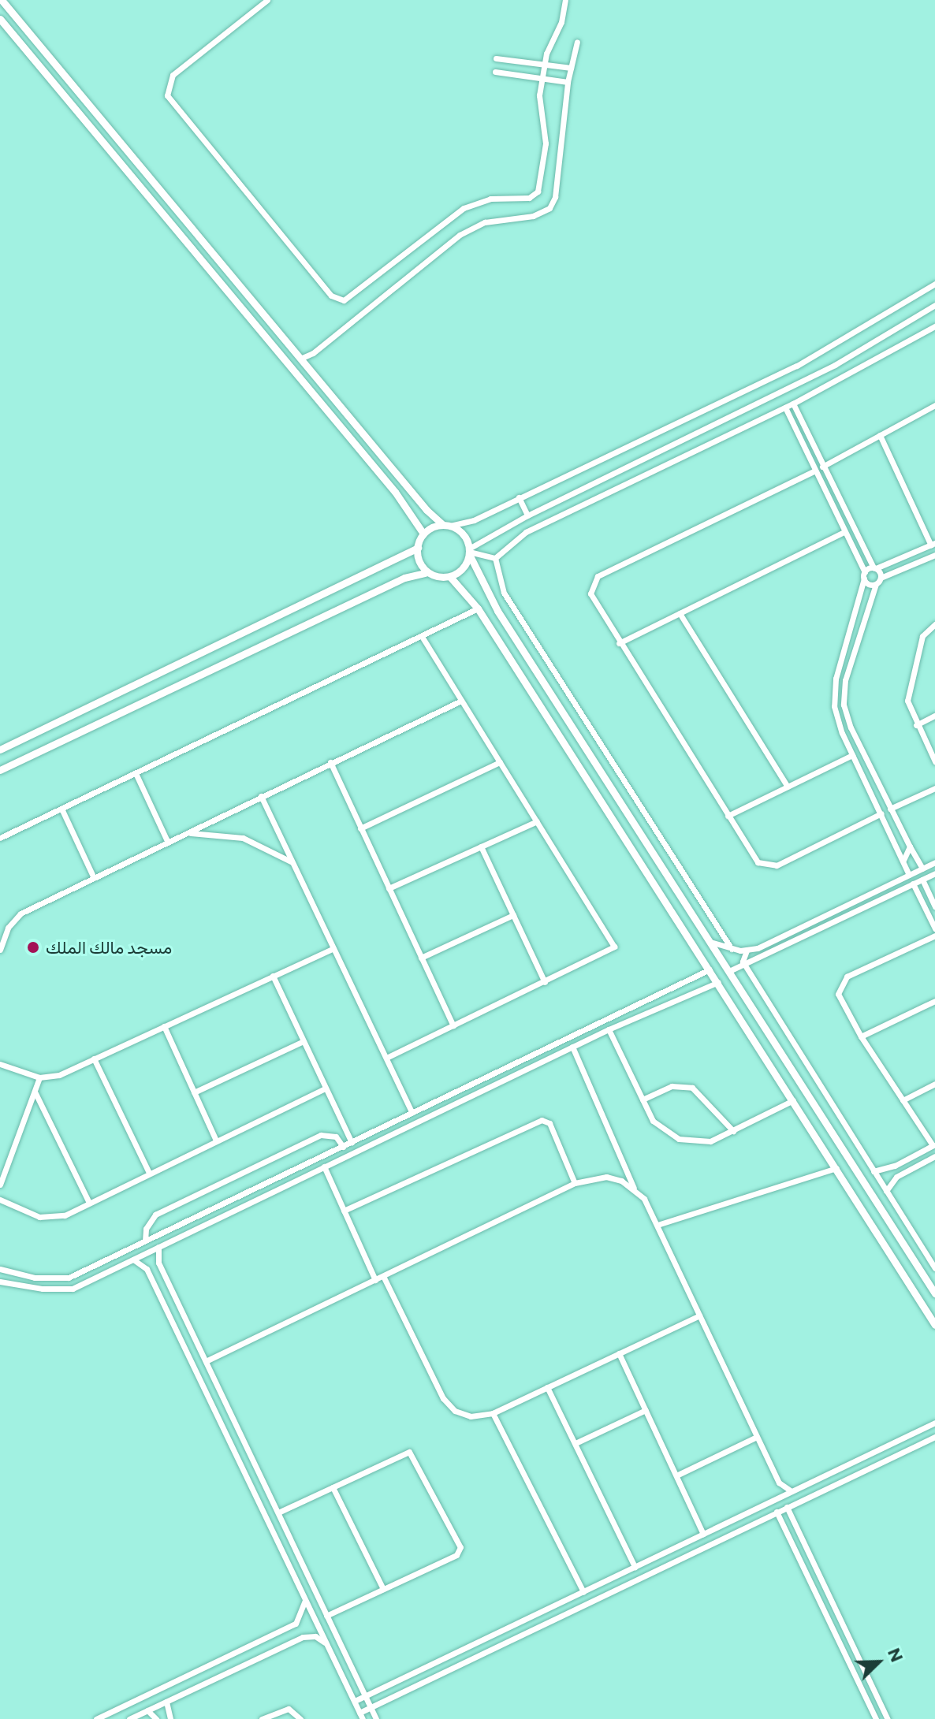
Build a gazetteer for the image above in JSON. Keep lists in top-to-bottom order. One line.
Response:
{"places":["مسجد مالك الملك"],"north":"top right"}
